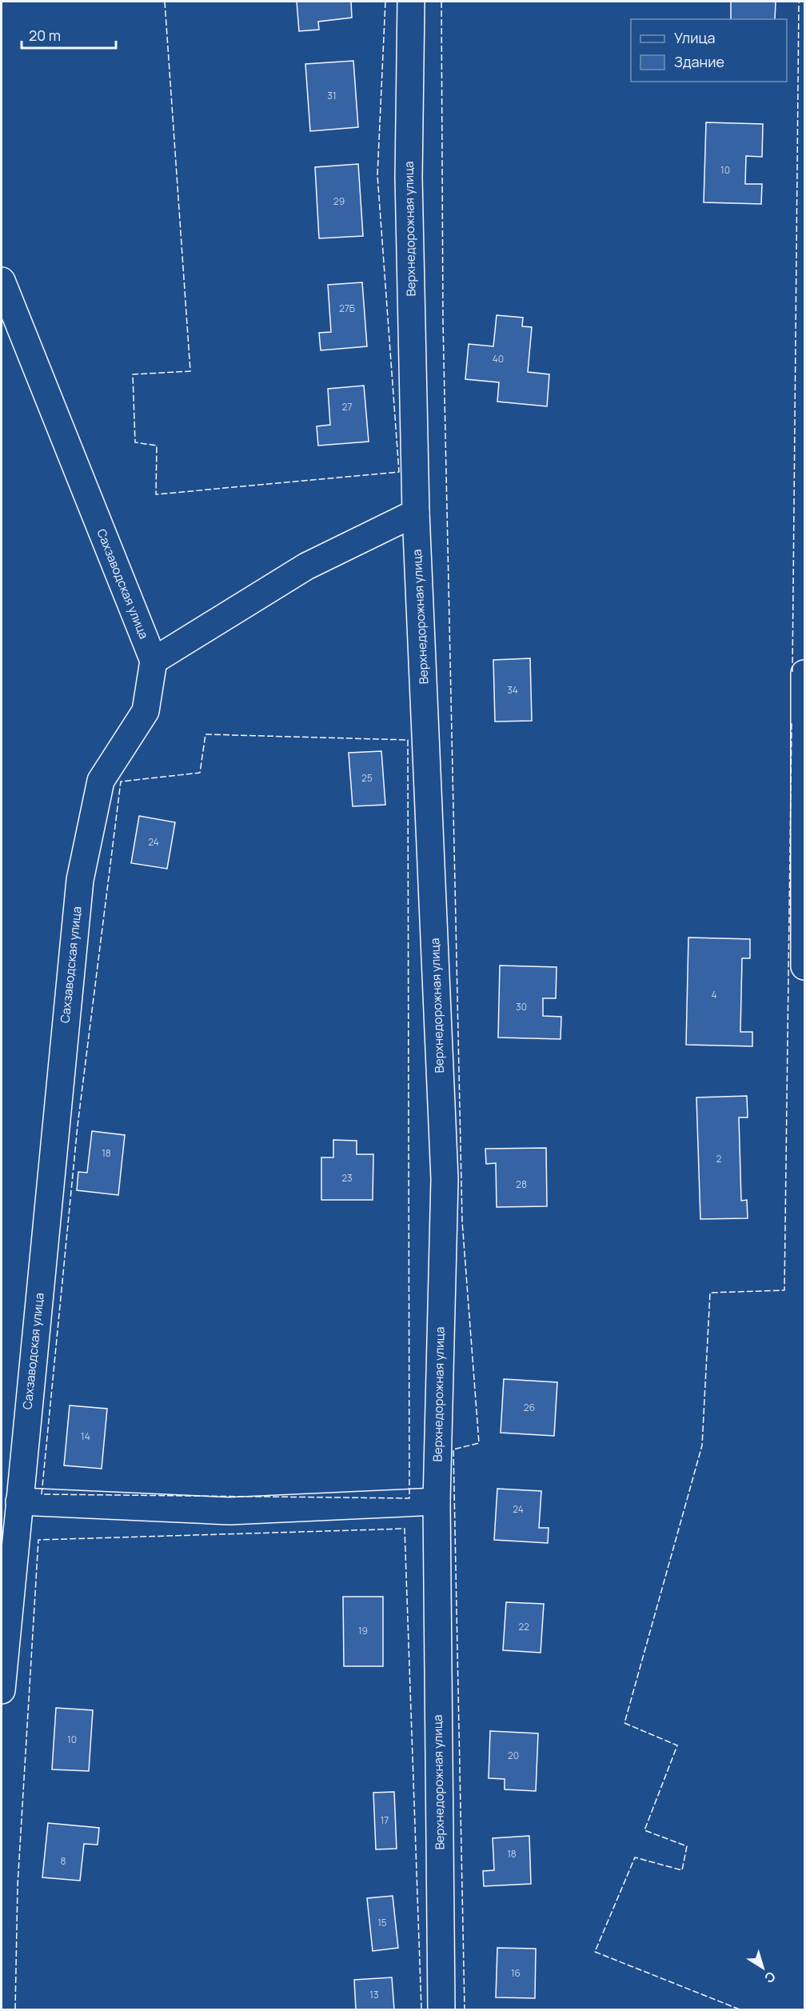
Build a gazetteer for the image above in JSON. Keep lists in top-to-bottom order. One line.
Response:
{"streets":{"street":["Верхнедорожная улица","Сахзаводская улица"]},"house_numbers":["31","10","29","27Б","40","27","34","25","24","4","30","18","2","23","28","26","14","24","22","19","10","20","17","18","8","15","16","13"],"legend":["Улица","Здание"],"scale_bar":"20 m","north":"bottom right"}
